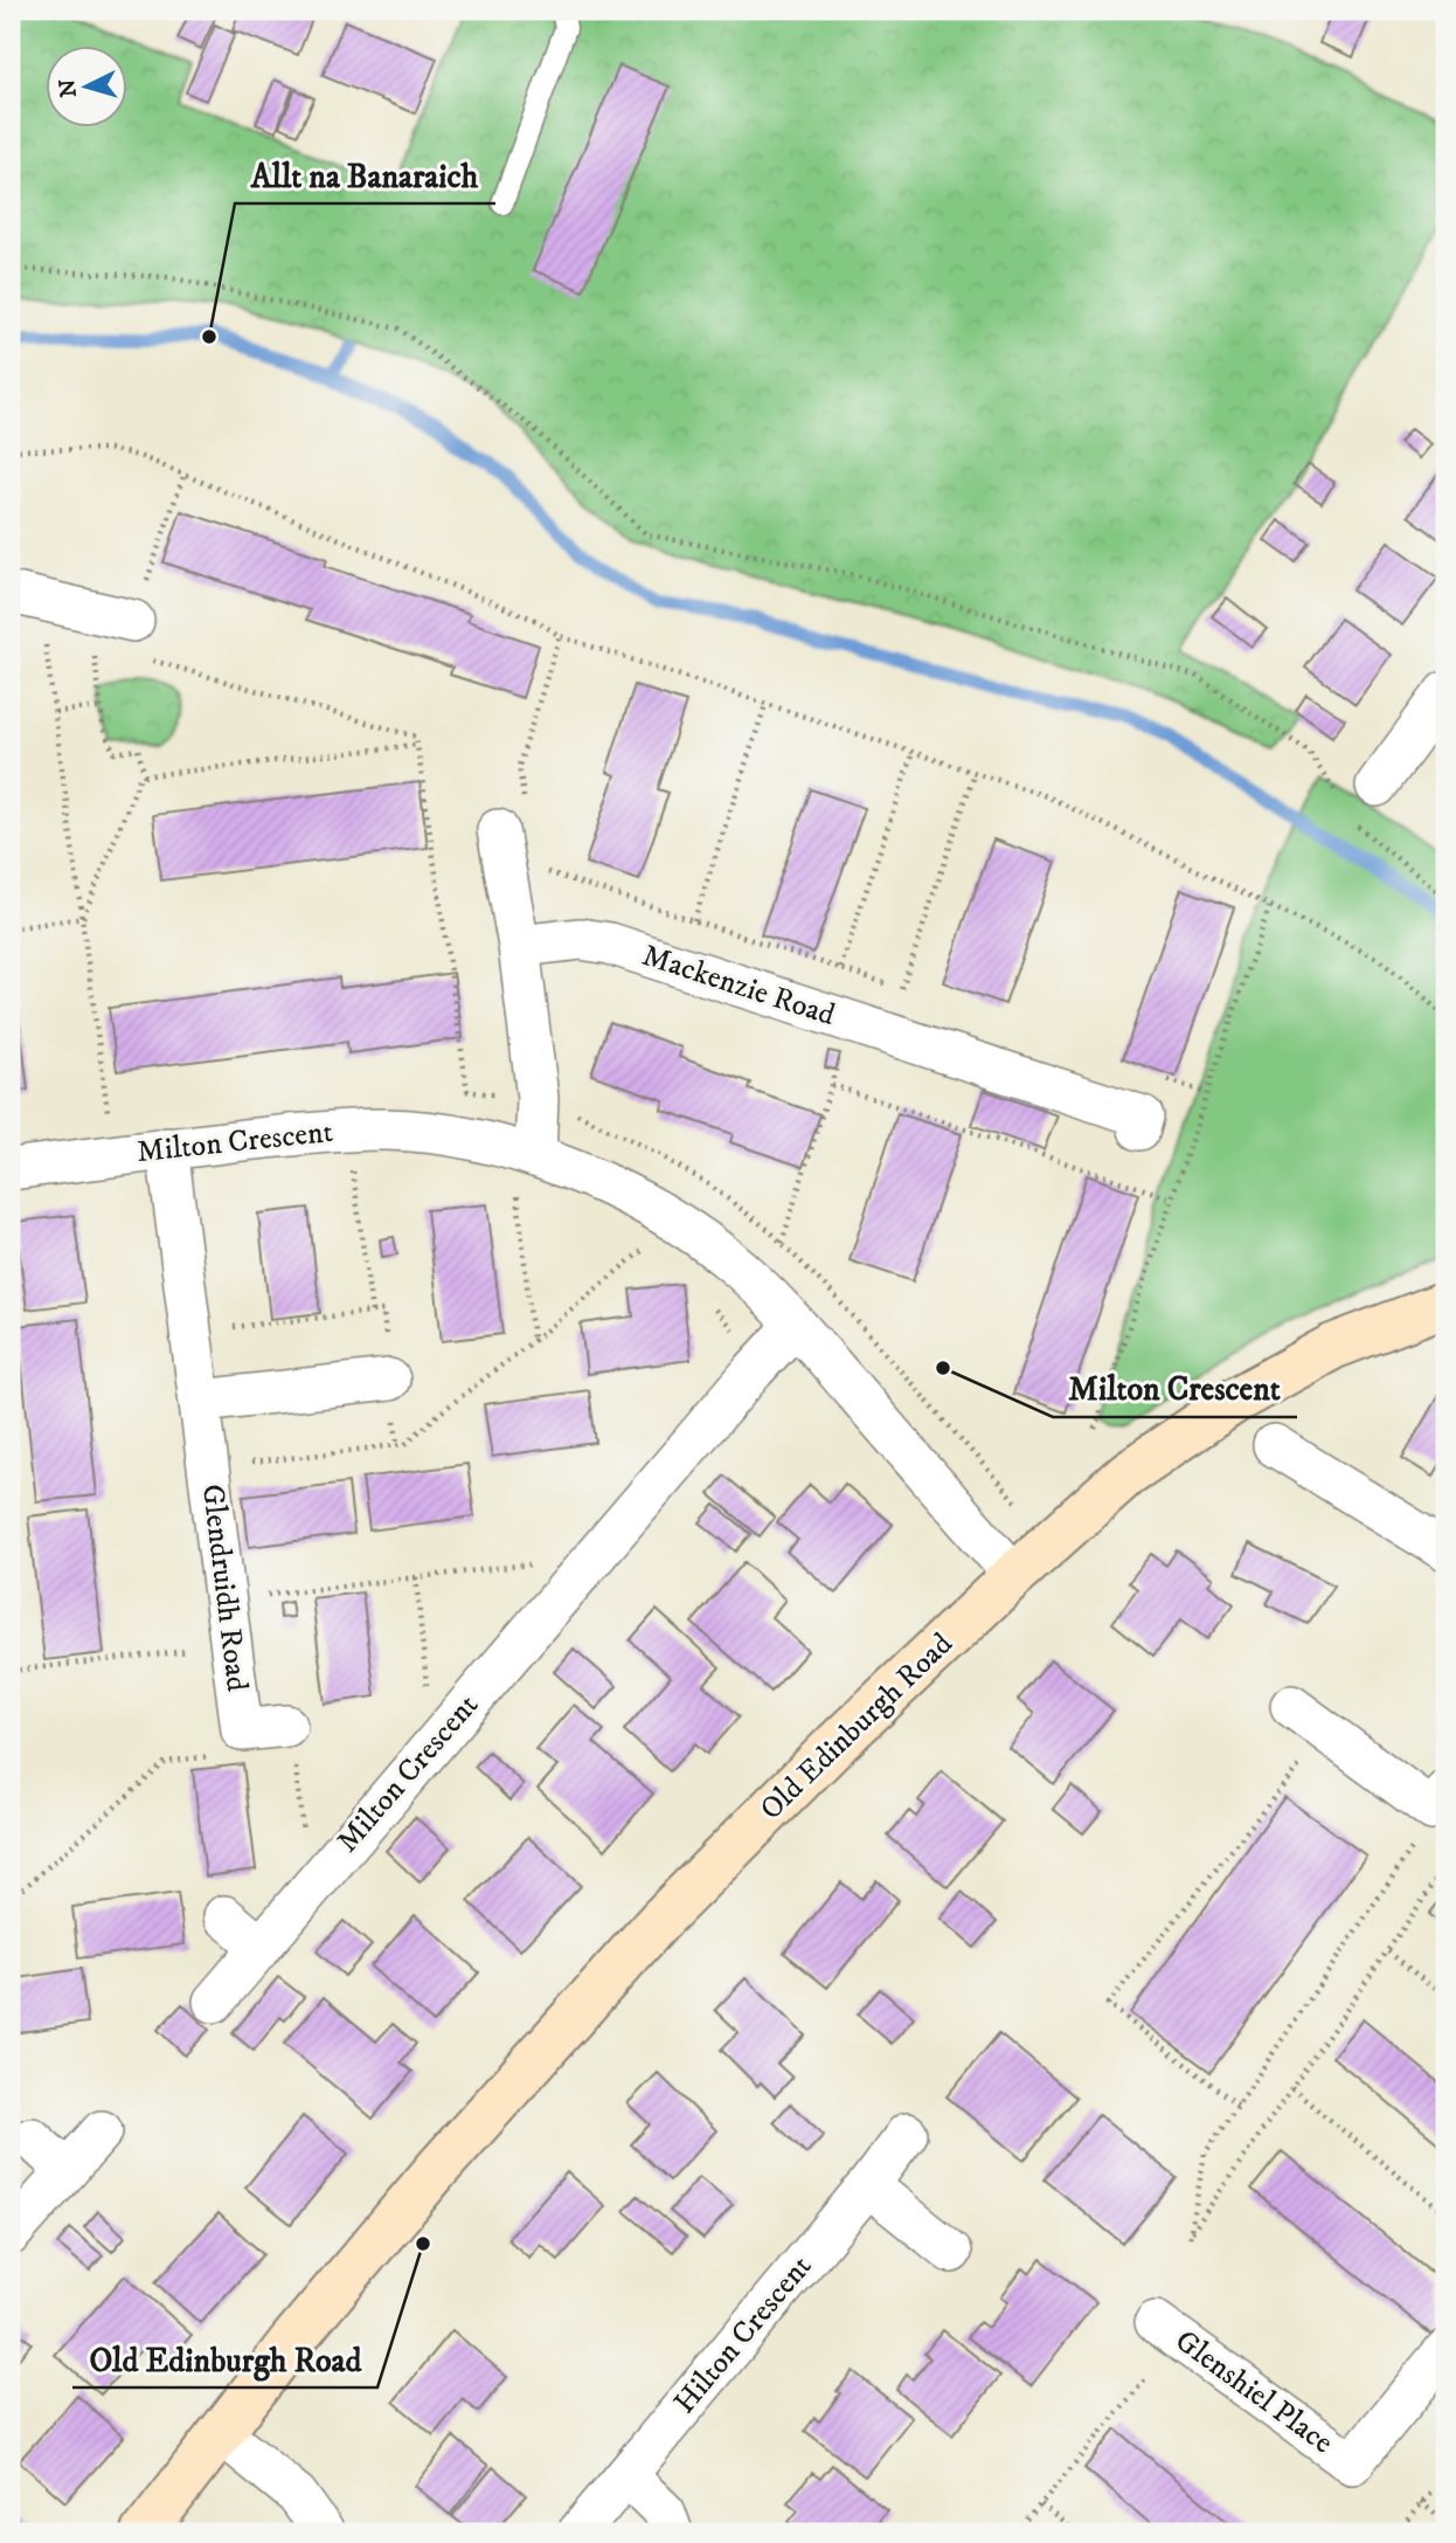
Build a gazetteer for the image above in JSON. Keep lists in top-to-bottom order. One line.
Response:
{"streets":{"street":["Mackenzie Road","Milton Crescent","Glendruidh Road","Old Edinburgh Road","Hilton Crescent","Glenshiel Place"]},"crossings":[["Milton Crescent","Glendruidh Road"],["Milton Crescent","Old Edinburgh Road"]],"places":["Allt na Banaraich","Milton Crescent","Old Edinburgh Road"],"north":"left"}
